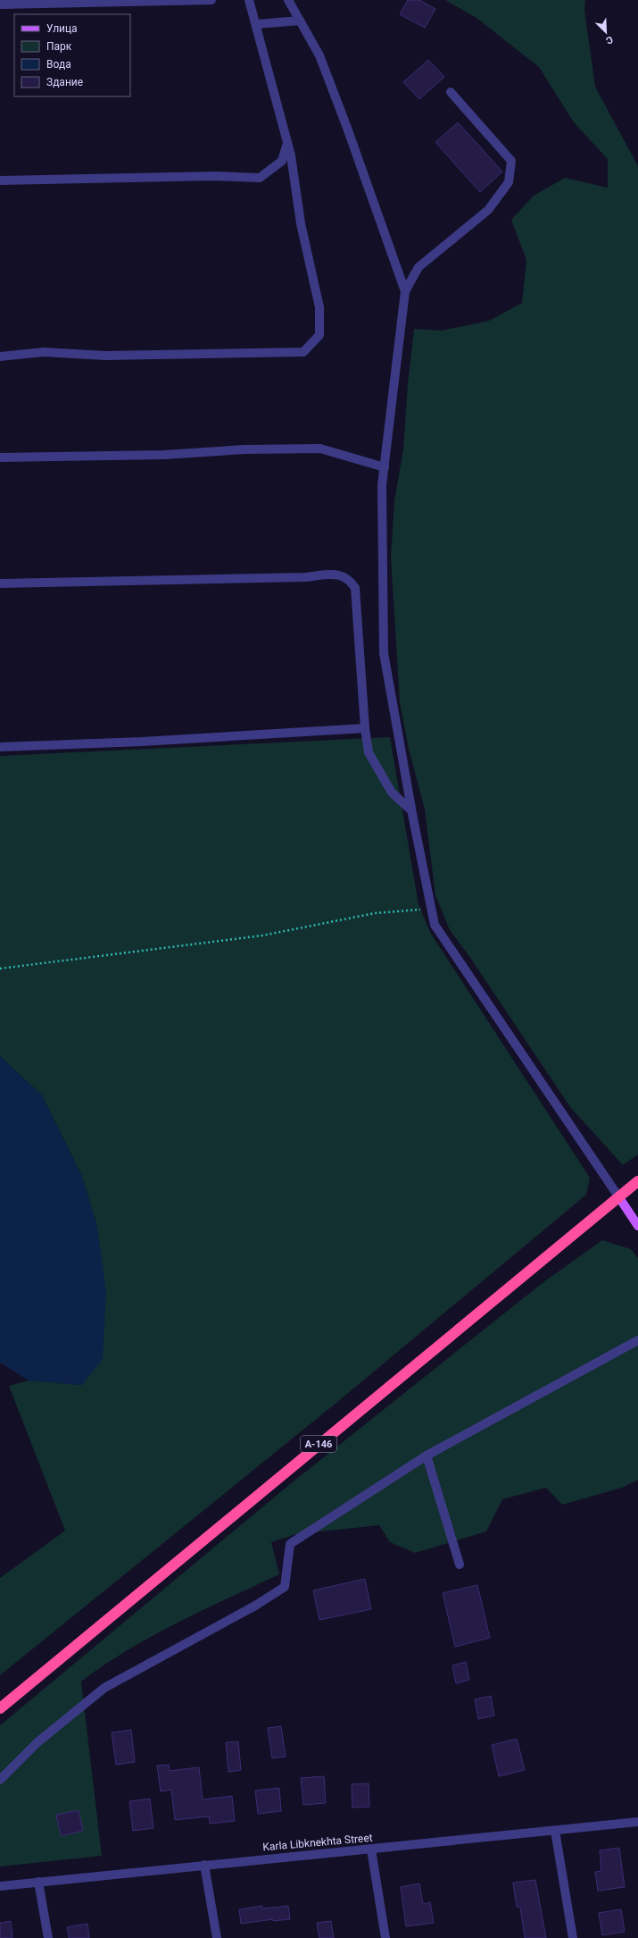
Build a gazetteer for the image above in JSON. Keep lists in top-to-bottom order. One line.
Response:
{"streets":{"highway":["А-146"],"street":["Karla Libknekhta Street"]},"legend":["Улица","Парк","Вода","Здание"],"north":"bottom right"}
